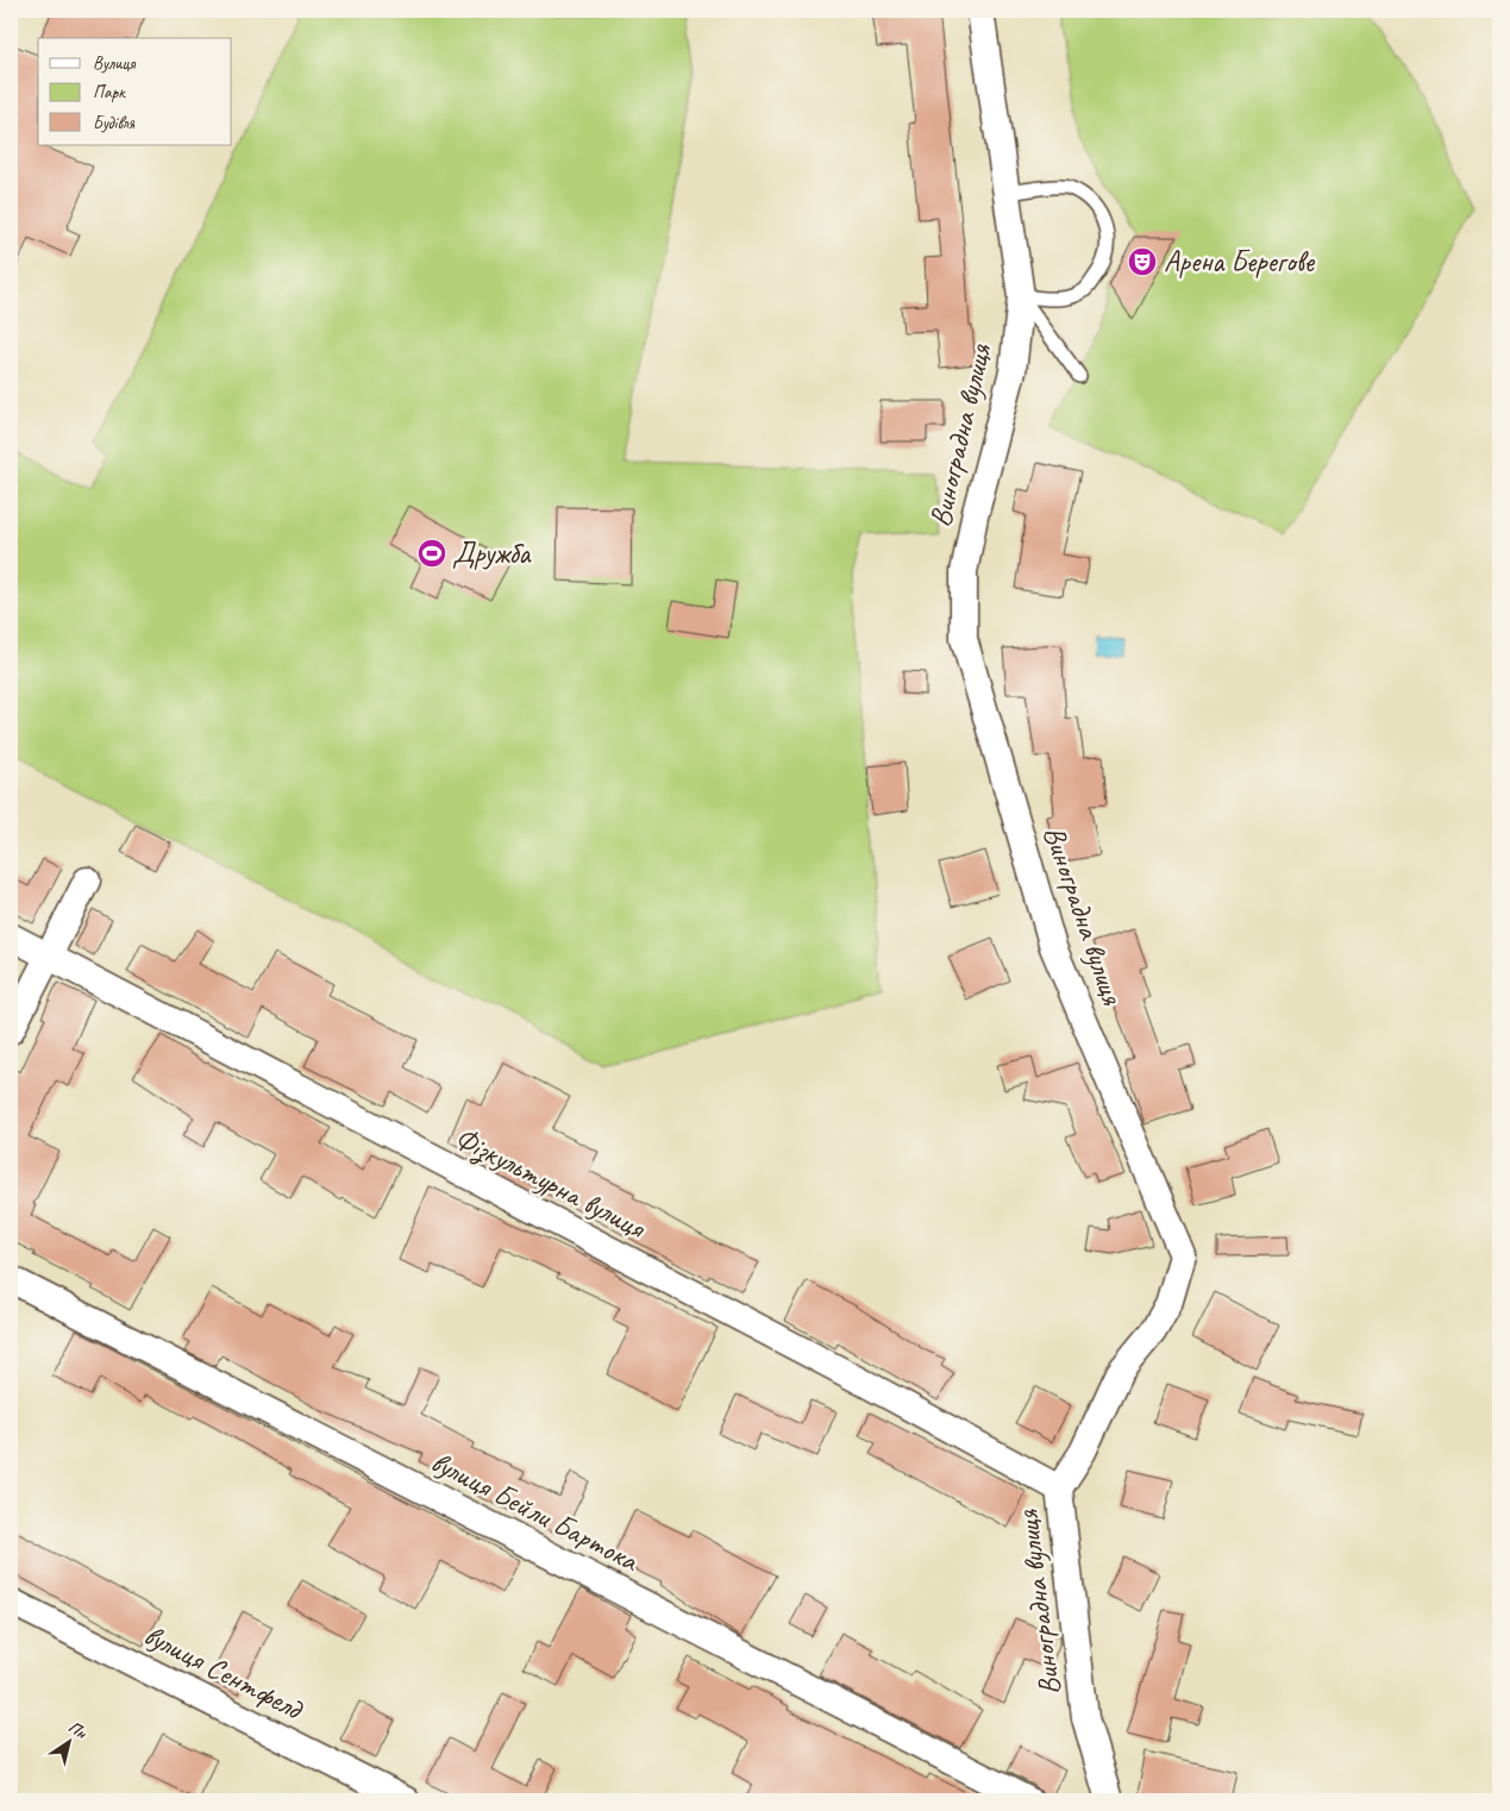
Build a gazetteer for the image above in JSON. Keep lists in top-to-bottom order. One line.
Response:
{"streets":{"street":["Виноградна вулиця","Фізкультурна вулиця","вулиця Бейли Бартока","вулиця Сентфелд"]},"crossings":[["Виноградна вулиця","Фізкультурна вулиця"]],"places":{"theatre":["Арена Берегове"],"sports":["Дружба"]},"legend":["Вулиця","Парк","Будівля"],"north":"top right"}
